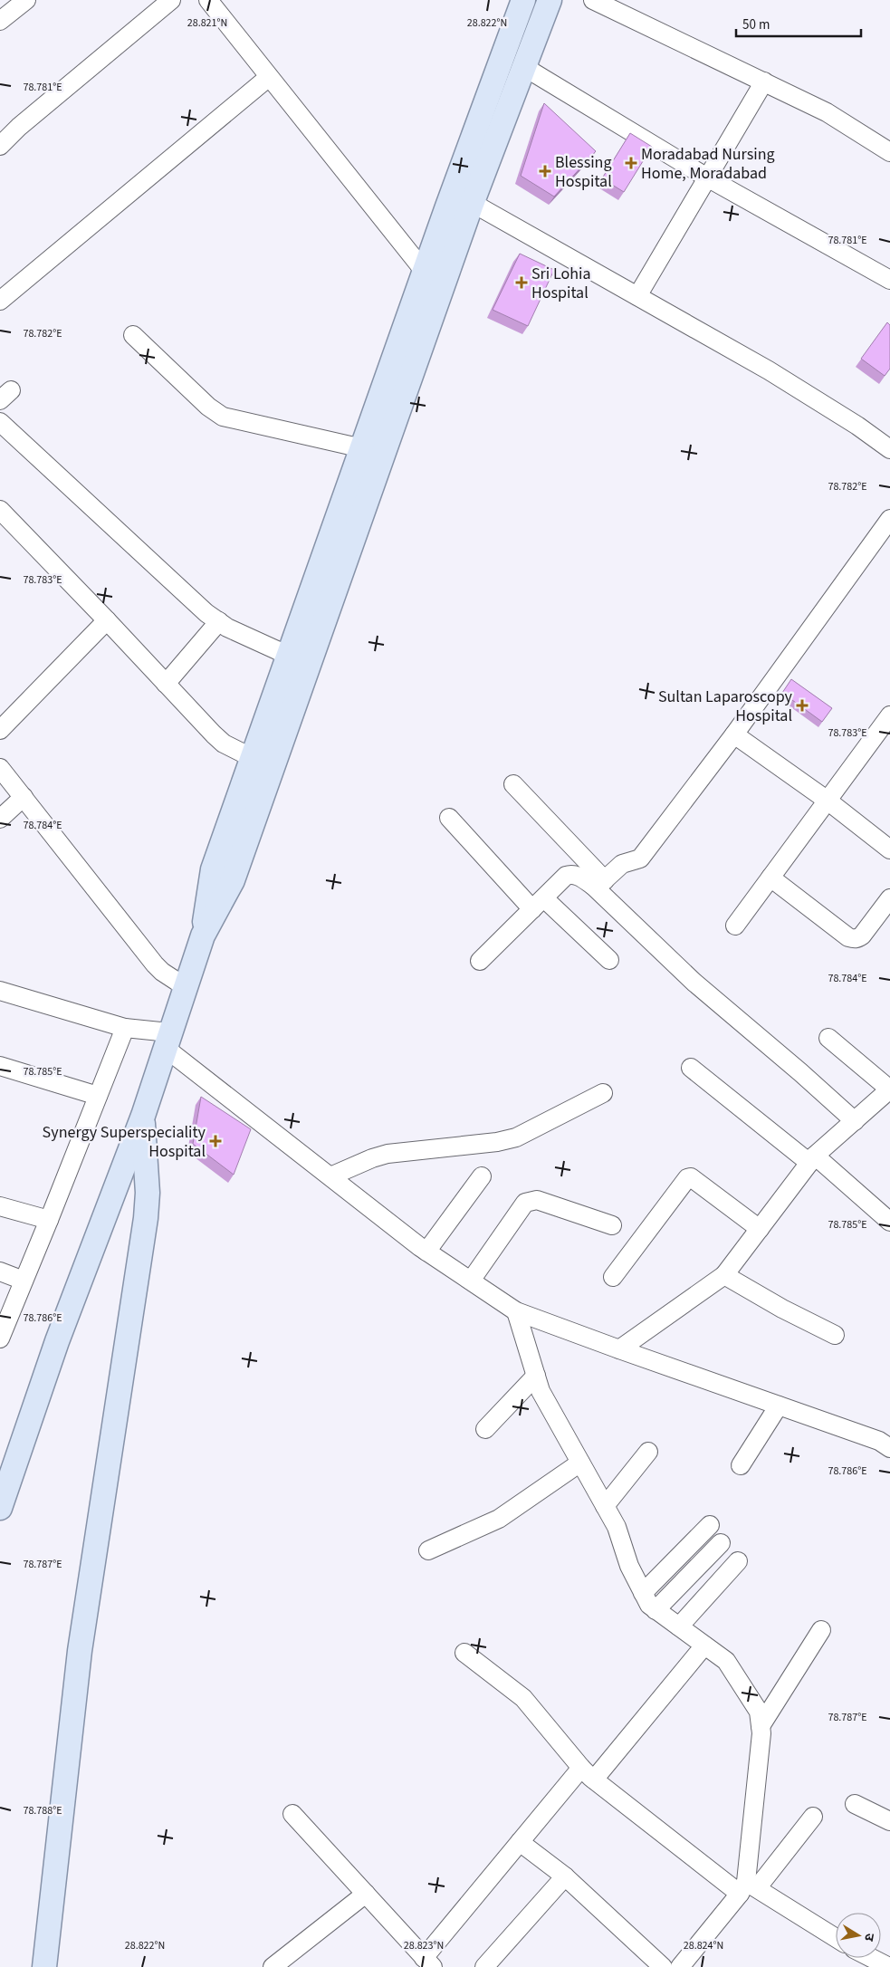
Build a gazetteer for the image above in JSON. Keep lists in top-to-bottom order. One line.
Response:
{"places":{"health":["Moradabad Nursing Home, Moradabad","Blessing Hospital","Sri Lohia Hospital","Sultan Laparoscopy Hospital","Synergy Superspeciality Hospital"]},"scale_bar":"50 m","north":"right","coordinates":["28.822°N","28.821°N","78.781°E","78.782°E","78.783°E","78.784°E","78.785°E","78.786°E","78.787°E","78.788°E","28.823°N","28.824°N"]}
